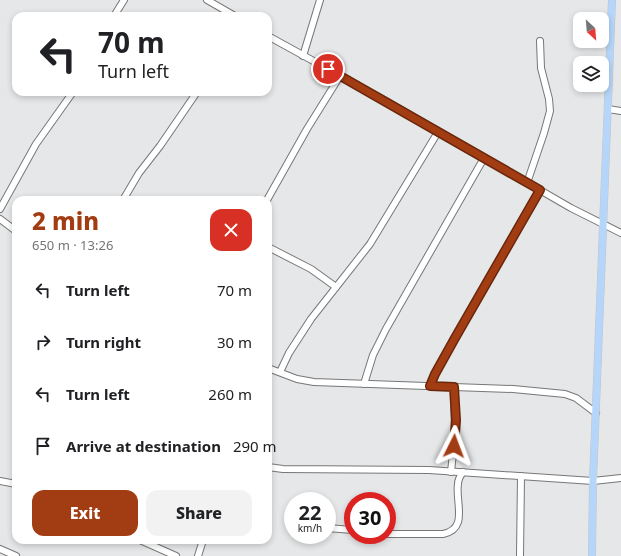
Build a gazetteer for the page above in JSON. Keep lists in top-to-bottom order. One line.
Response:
{"north":"bottom right","page":{"turn":["70 m","Turn left"],"heading":["2 min","650 m · 13:26"],"list":[{"name":"Turn left","value":"70 m"},{"name":"Turn right","value":"30 m"},{"name":"Turn left","value":"260 m"},{"name":"Arrive at destination","value":"290 m"}],"buttons":["Exit","Share"],"speed":"22 km/h","limit":"30"}}
